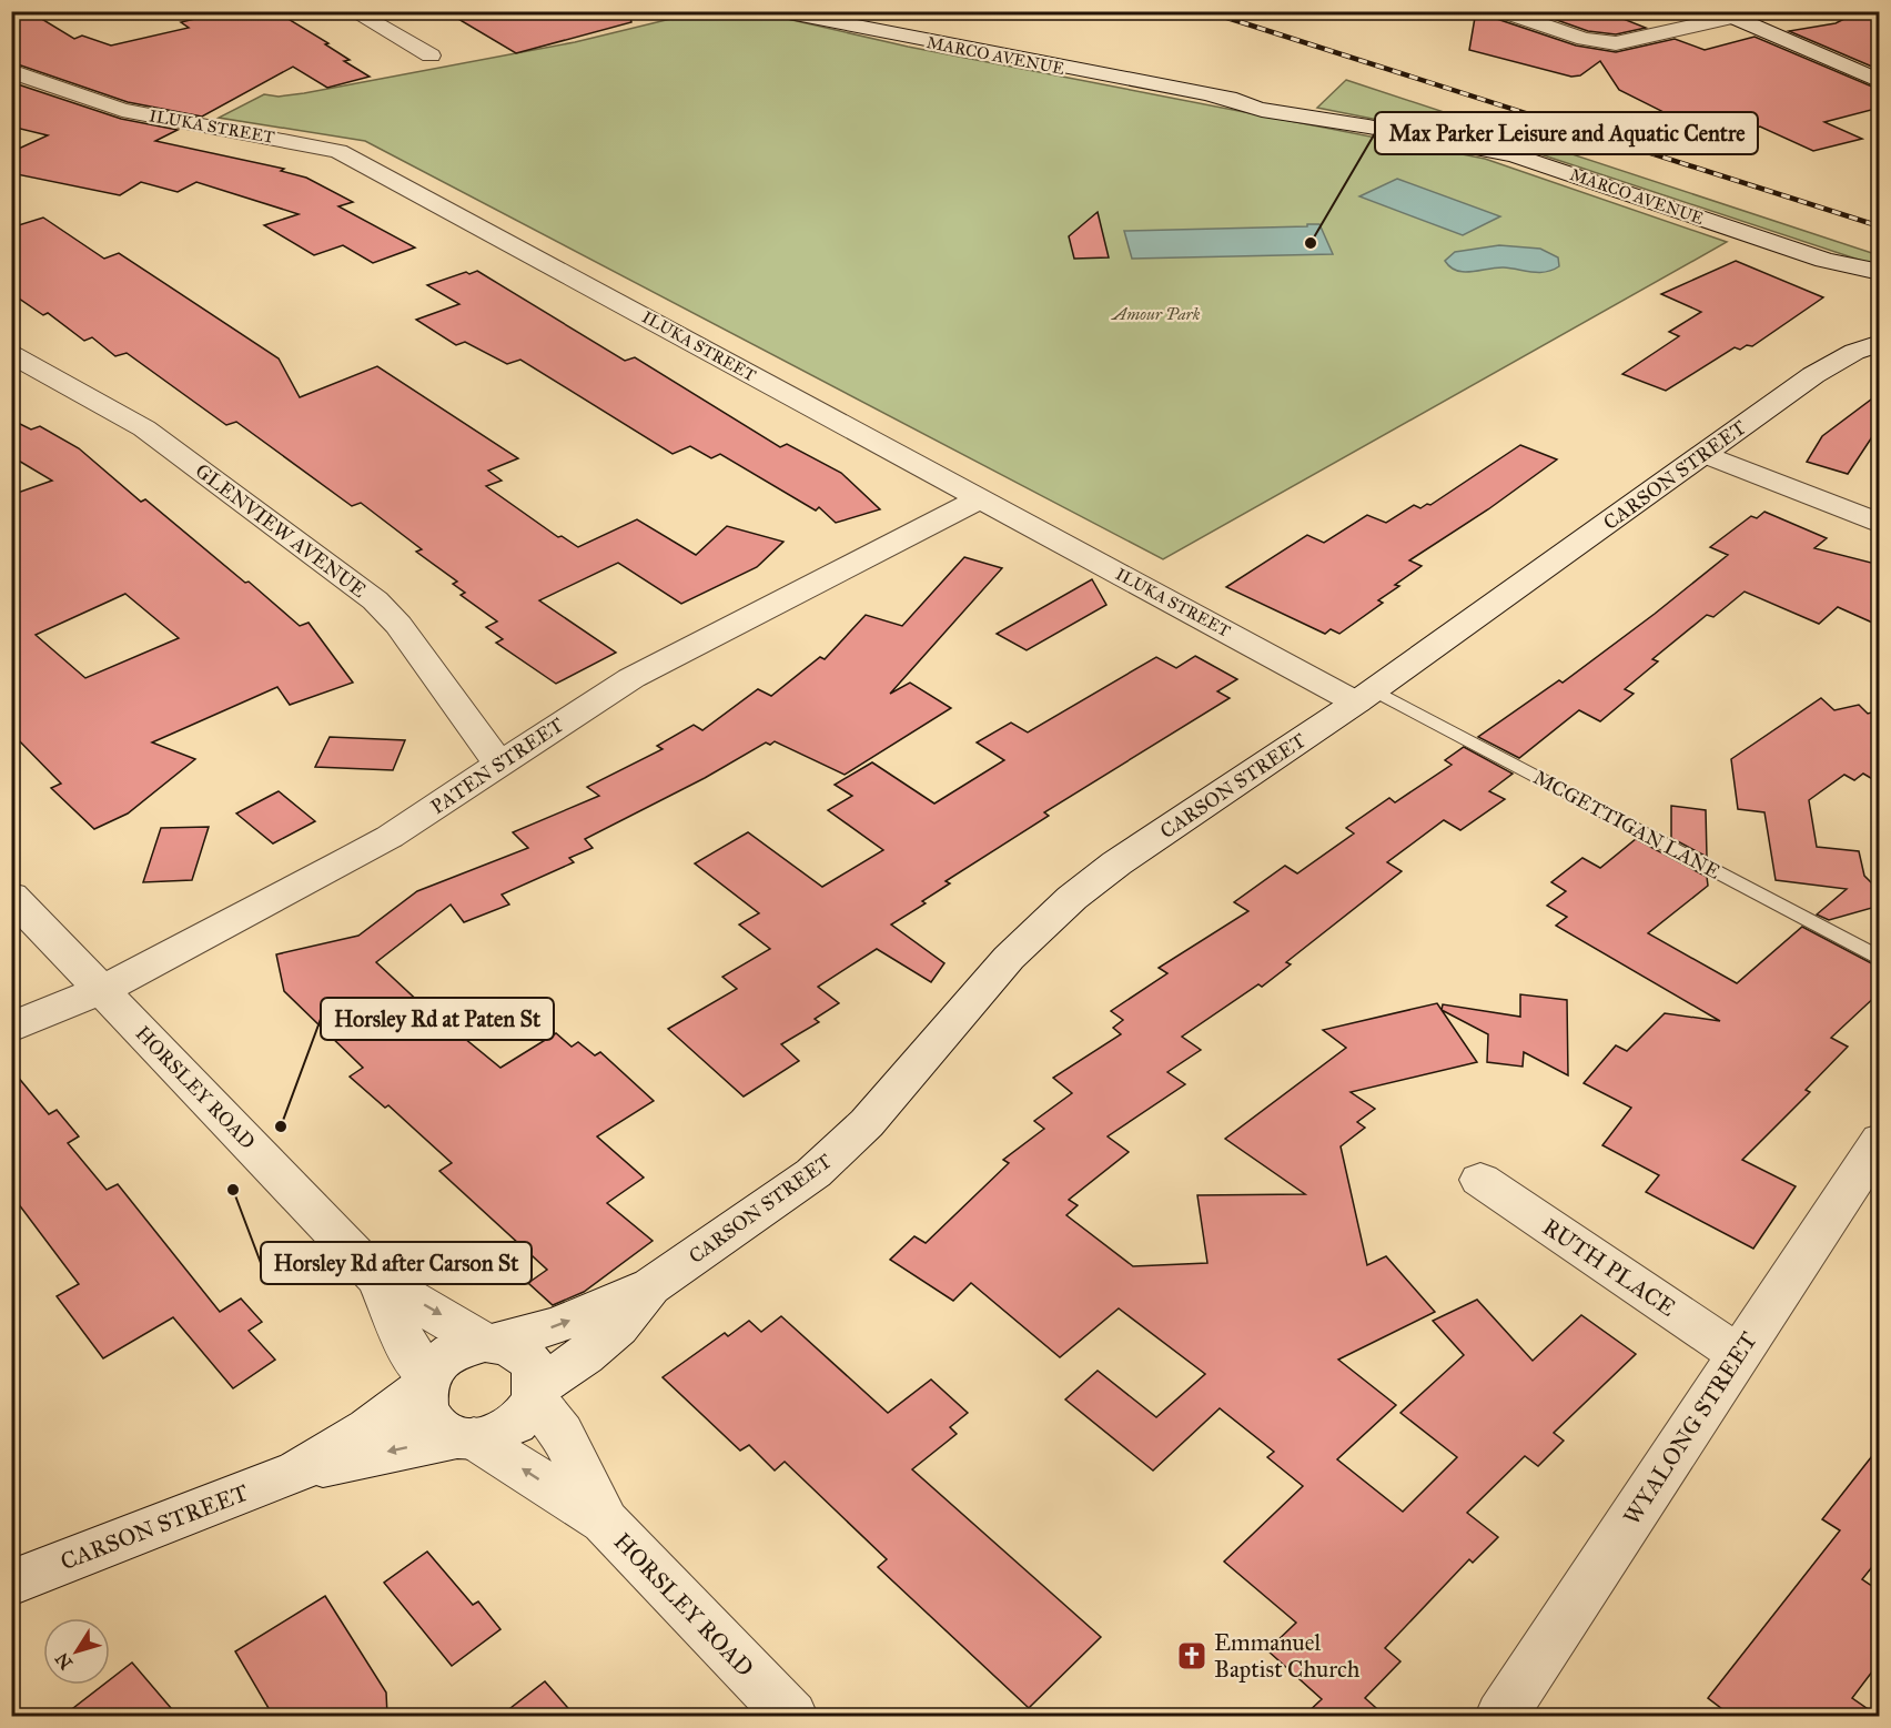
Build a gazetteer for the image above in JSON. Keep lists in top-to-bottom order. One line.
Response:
{"streets":{"street":["MARCO AVENUE","ILUKA STREET","CARSON STREET","GLENVIEW AVENUE","PATEN STREET","HORSLEY ROAD","RUTH PLACE","WYALONG STREET"],"lane":["MCGETTIGAN LANE"]},"crossings":[["ILUKA STREET","CARSON STREET"],["ILUKA STREET","PATEN STREET"],["ILUKA STREET","MCGETTIGAN LANE"],["CARSON STREET","MCGETTIGAN LANE"],["CARSON STREET","HORSLEY ROAD"],["GLENVIEW AVENUE","PATEN STREET"],["PATEN STREET","HORSLEY ROAD"],["RUTH PLACE","WYALONG STREET"]],"parks":["Amour Park"],"places":{"other":["Max Parker Leisure and Aquatic Centre","Horsley Rd at Paten St","Horsley Rd after Carson St"],"church":["Emmanuel Baptist Church"]},"north":"bottom left"}
